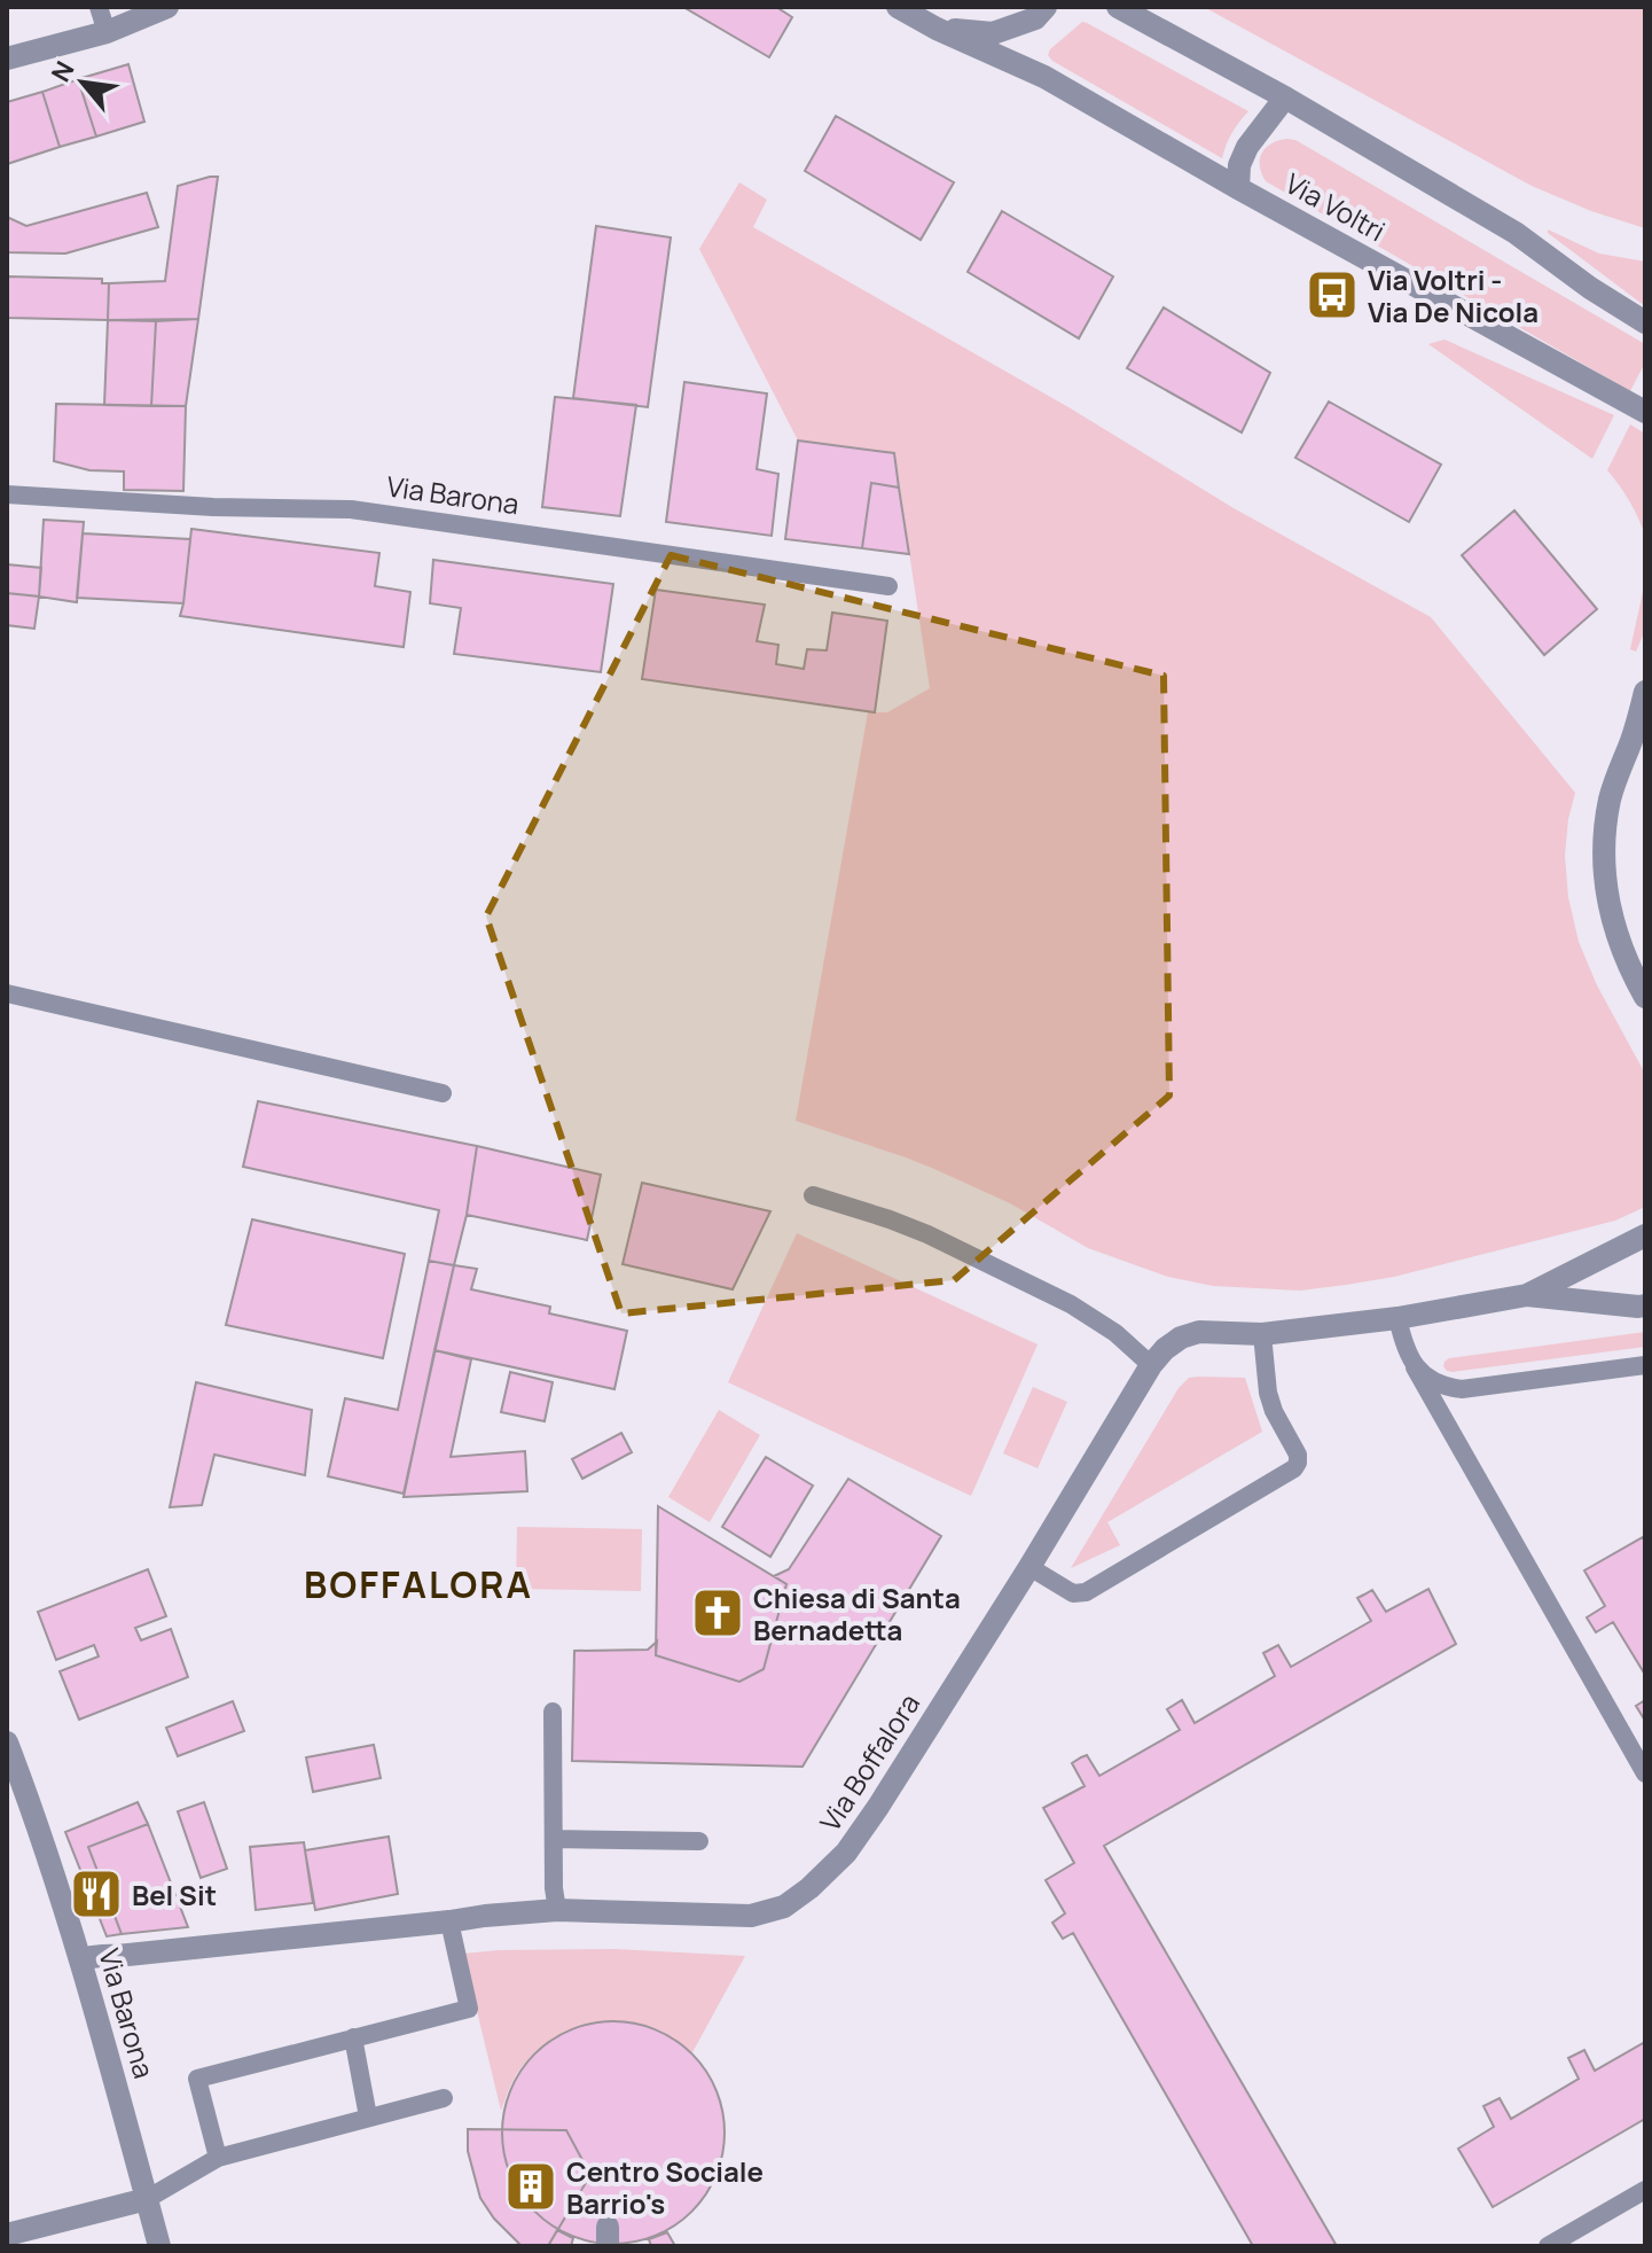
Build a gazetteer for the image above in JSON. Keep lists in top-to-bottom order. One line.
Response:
{"streets":{"street":["Via Voltri","Via Barona","Via Boffalora"]},"crossings":[["Via Barona","Via Boffalora"]],"districts":["BOFFALORA"],"places":{"bus stop":["Via Voltri - Via De Nicola"],"church":["Chiesa di Santa Bernadetta"],"restaurant":["Bel Sit"],"building":["Centro Sociale Barrio's"]},"north":"top left"}
